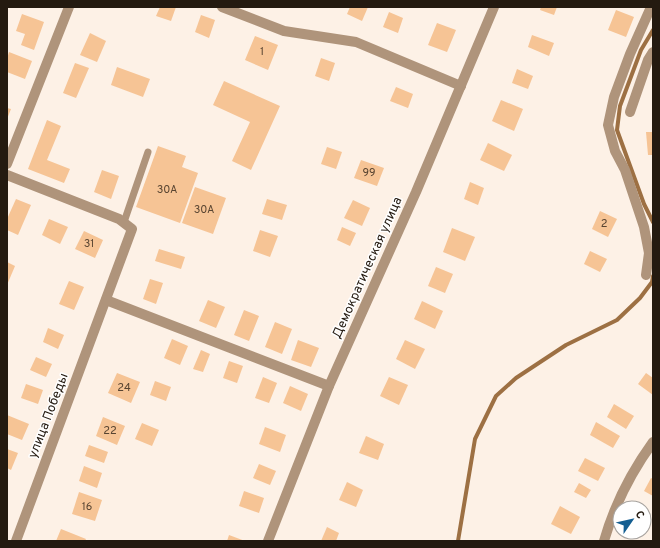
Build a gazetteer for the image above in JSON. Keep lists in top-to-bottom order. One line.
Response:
{"streets":{"street":["Демократическая улица","улица Победы"]},"house_numbers":["1","99","30А","30А","2","31","24","22","16"],"north":"top right"}
